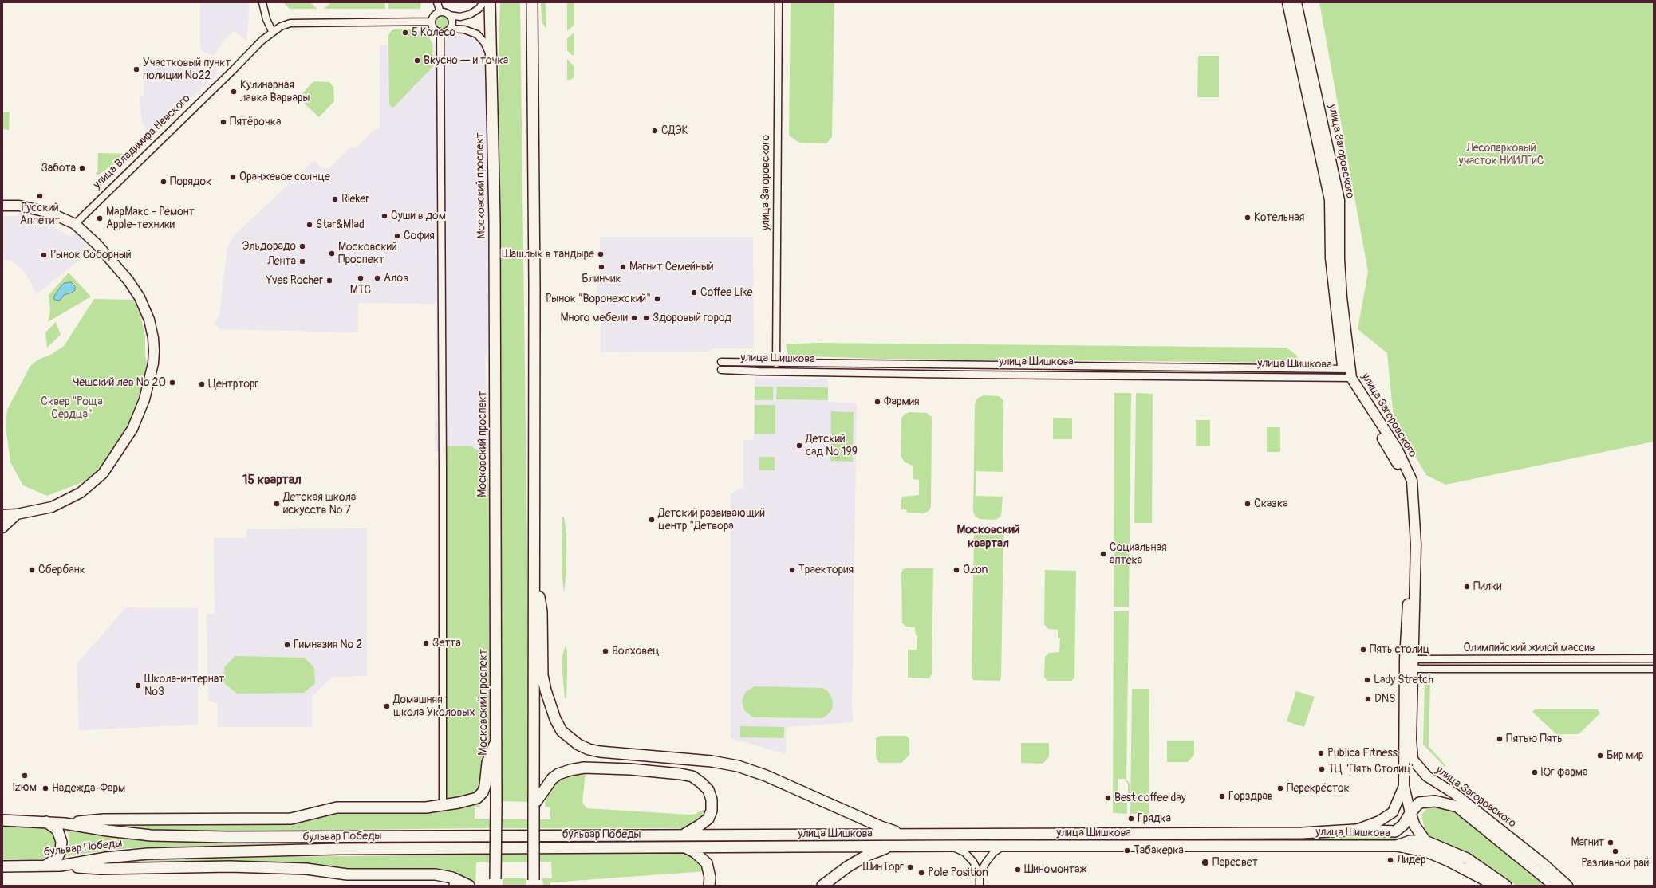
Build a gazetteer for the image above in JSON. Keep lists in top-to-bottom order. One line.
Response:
{"streets":{"main road":["Московский проспект","улица Шишкова","бульвар Победы"],"street":["улица Владимира Невского","улица Загоровского","Олимпийский жилой массив"]},"crossings":[["улица Загоровского","улица Шишкова"],["улица Загоровского","Олимпийский жилой массив"],["улица Шишкова","бульвар Победы"]],"districts":["15 квартал","Московский квартал"],"parks":["Лесопарковый участок НИИЛГиС","Сквер \"Роща Сердца\""],"places":["5 Колесо","Вкусно — и точка","Участковый пункт полиции №22","Кулинарная лавка Варвары","Пятёрочка","СДЭК","Забота","Оранжевое солнце","Порядок","Русский Аппетит","Rieker","Суши в дом","Котельная","МарМакс - Ремонт Apple-техники","Star&Mlad","София","Эльдорадо","Московский Проспект","Шашлык в тандыре","Рынок Соборный","Лента","Блинчик","Магнит Семейный","МТС","Алоэ","Yves Rocher","Coffee Like","Рынок \"Воронежский\"","Много мебели","Здоровый город","Чешский лев № 20","Центрторг","Фармия","Детский сад № 199","Детская школа искусств № 7","Сказка","Детский развивающий центр \"Детвора","Социальная аптека","Сбербанк","Траектория","Ozon","Пилки","Зетта","Гимназия № 2","Пять столиц","Волховец","Lady Stretch","Школа-интернат №3","DNS","Домашняя школа Уколовых","Пятью Пять","Publica Fitness","Бир мир","ТЦ \"Пять Столиц\"","Юг фарма","izюм","Надежда-Фарм","Перекрёсток","Горздрав","Best coffee day","Грядка","Магнит","Табакерка","Разливной рай","Лидер","Пересвет","ШинТорг","Шиномонтаж","Pole Position"]}
